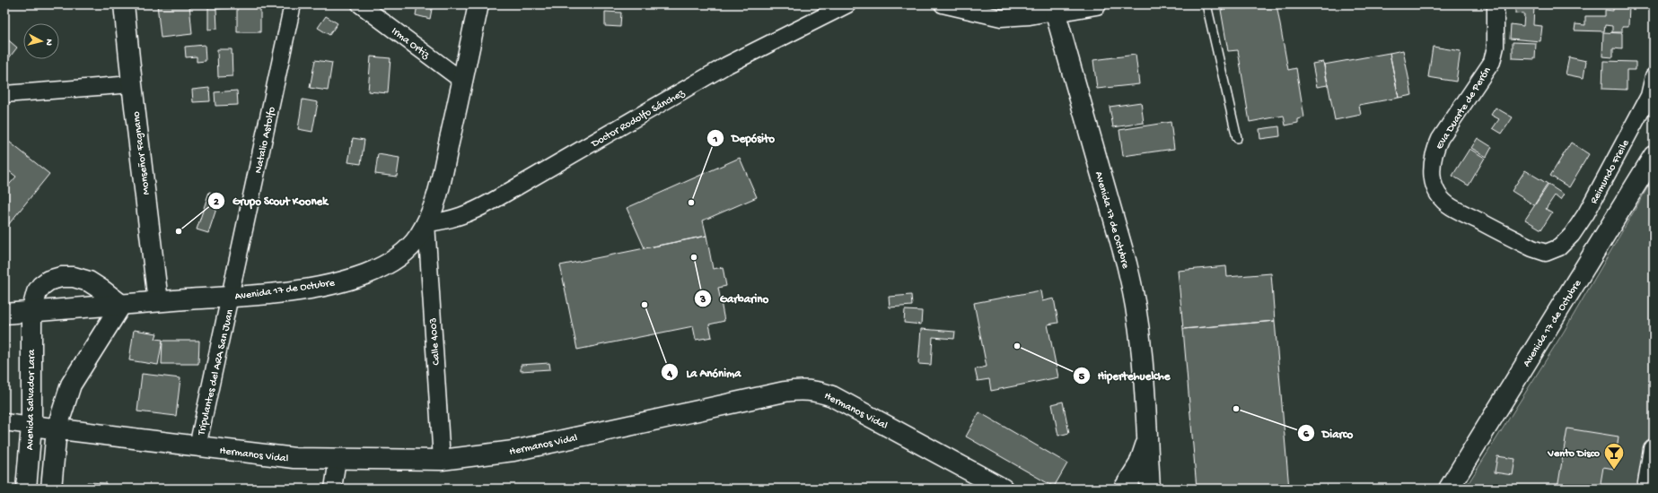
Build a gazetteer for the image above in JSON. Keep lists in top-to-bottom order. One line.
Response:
{"streets":{"street":["Irma Ortiz","Eva Duarte de Perón","Doctor Rodolfo Sánchez","Natalio Astolfo","Monseñor Fagnano","Reimundo Freile","Avenida 17 de Octubre","Calle 4003","Tripulantes del ARA San Juan","Avenida Salvador Lara","Hermanos Vidal"]},"crossings":[["Irma Ortiz","Avenida 17 de Octubre"],["Eva Duarte de Perón","Reimundo Freile"],["Doctor Rodolfo Sánchez","Avenida 17 de Octubre"],["Doctor Rodolfo Sánchez","Calle 4003"],["Natalio Astolfo","Avenida 17 de Octubre"],["Natalio Astolfo","Tripulantes del ARA San Juan"],["Monseñor Fagnano","Avenida 17 de Octubre"],["Avenida 17 de Octubre","Calle 4003"],["Avenida 17 de Octubre","Tripulantes del ARA San Juan"],["Avenida 17 de Octubre","Avenida Salvador Lara"],["Calle 4003","Hermanos Vidal"],["Tripulantes del ARA San Juan","Hermanos Vidal"],["Avenida Salvador Lara","Hermanos Vidal"]],"places":{"other":["Depósito","Grupo Scout Koonek","Garbarino","La Anónima","Hipertehuelche","Diarco"],"bar":["Vento Disco"]},"north":"right"}
